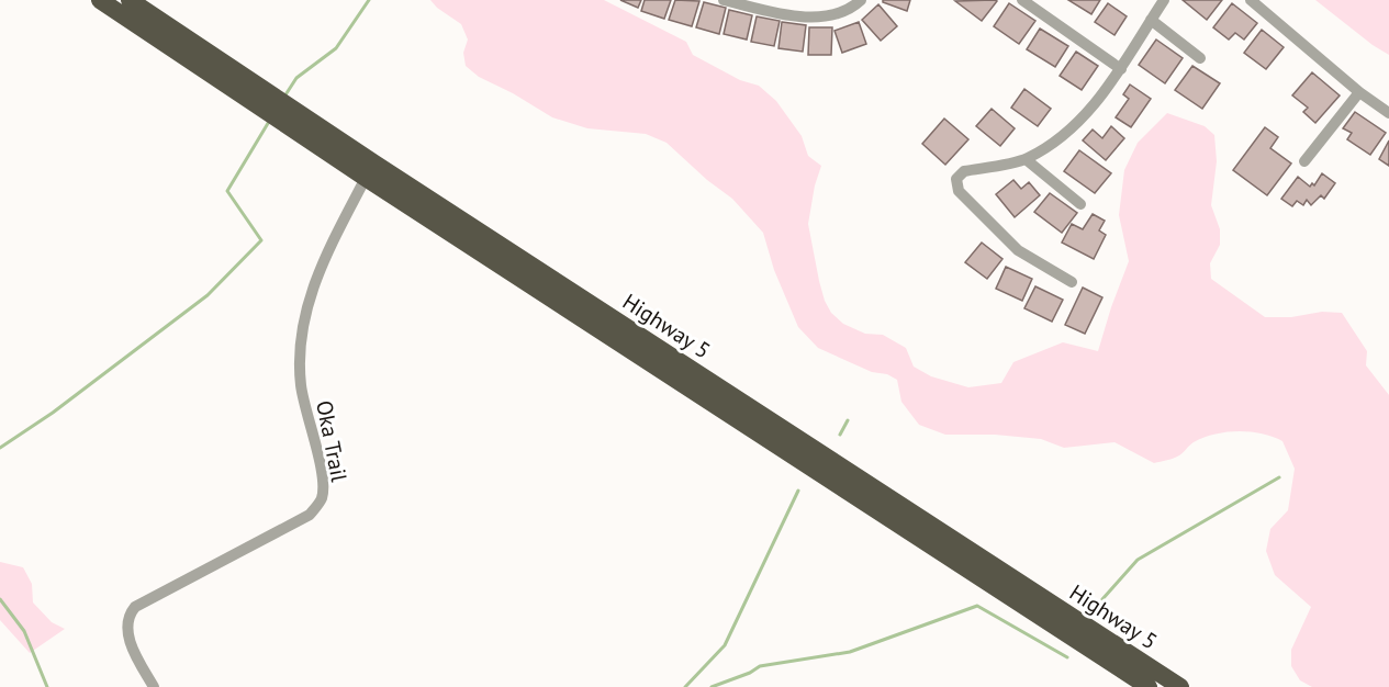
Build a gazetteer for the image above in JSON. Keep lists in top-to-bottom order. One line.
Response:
{"streets":{"highway":["Highway 5"],"street":["Oka Trail"]},"crossings":[["Highway 5","Oka Trail"]]}
